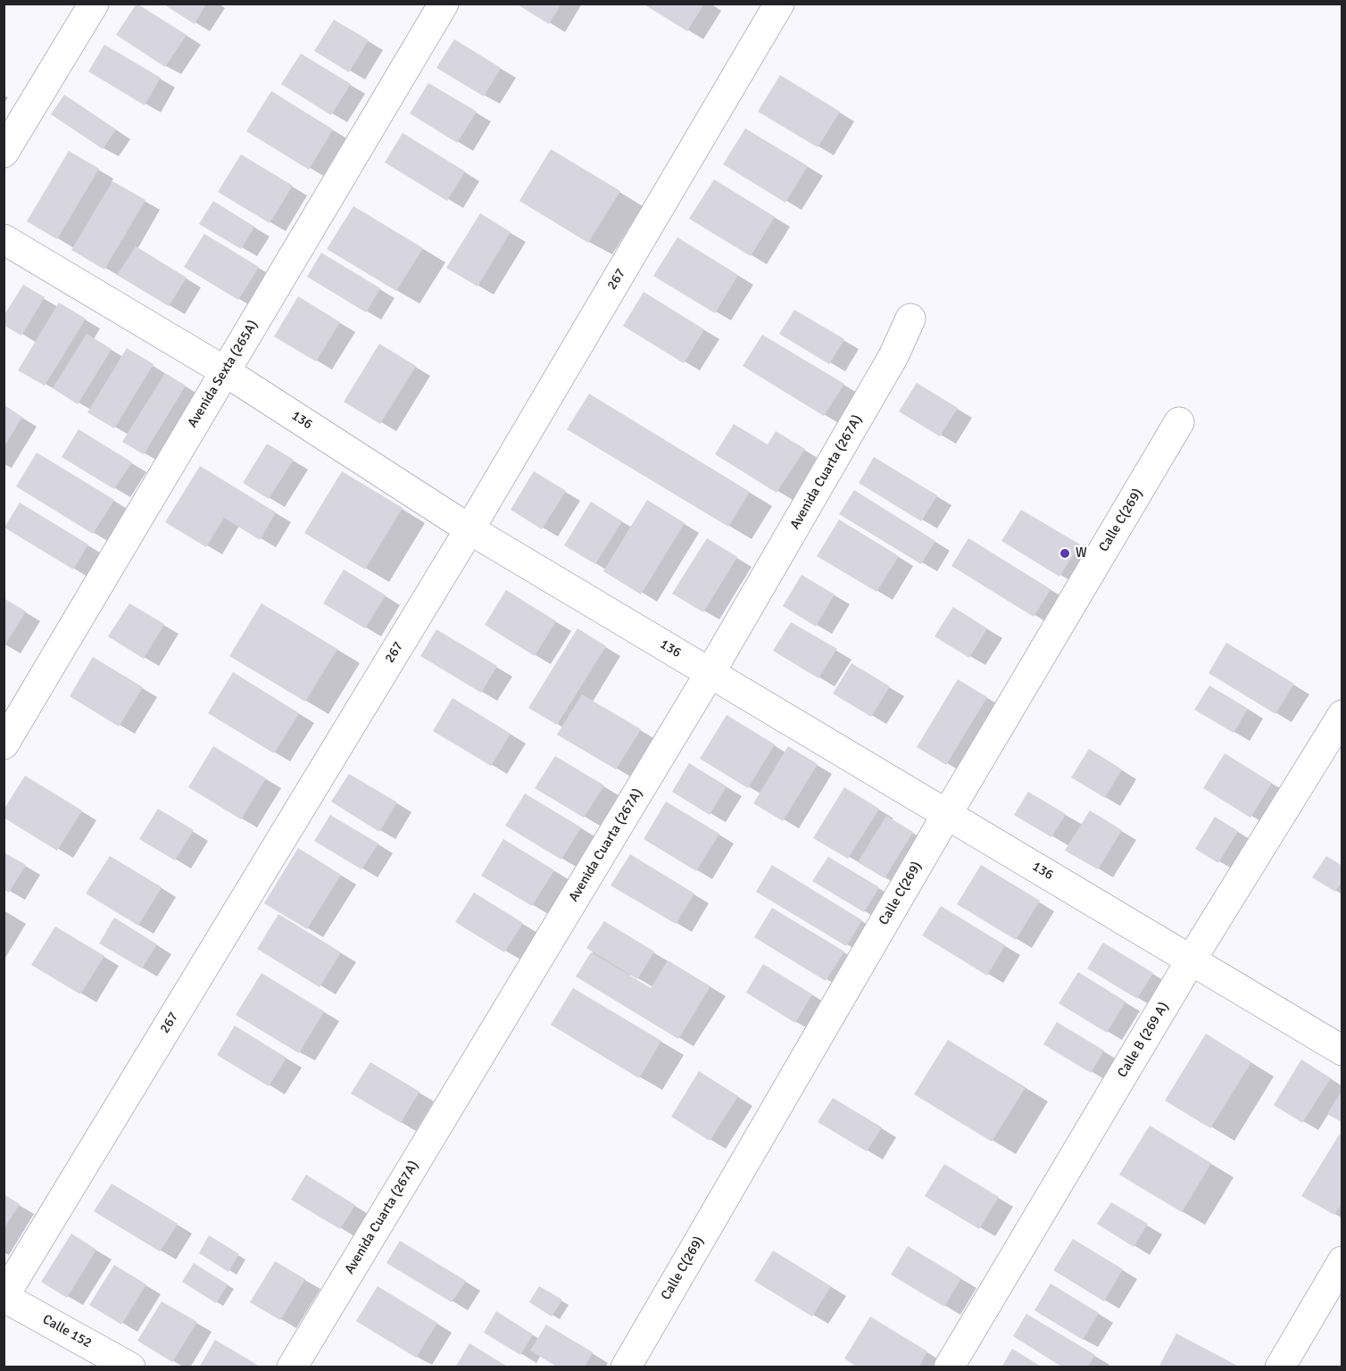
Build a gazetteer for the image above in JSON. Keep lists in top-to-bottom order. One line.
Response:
{"streets":{"street":["267","Avenida Sexta (265A)","136","Avenida Cuarta (267A)","Calle C(269)","Calle B (269 A)","Calle 152"]},"crossings":[["267","136"],["267","Calle 152"],["Avenida Sexta (265A)","136"],["136","Avenida Cuarta (267A)"],["136","Calle C(269)"],["136","Calle B (269 A)"]],"places":["W"]}
